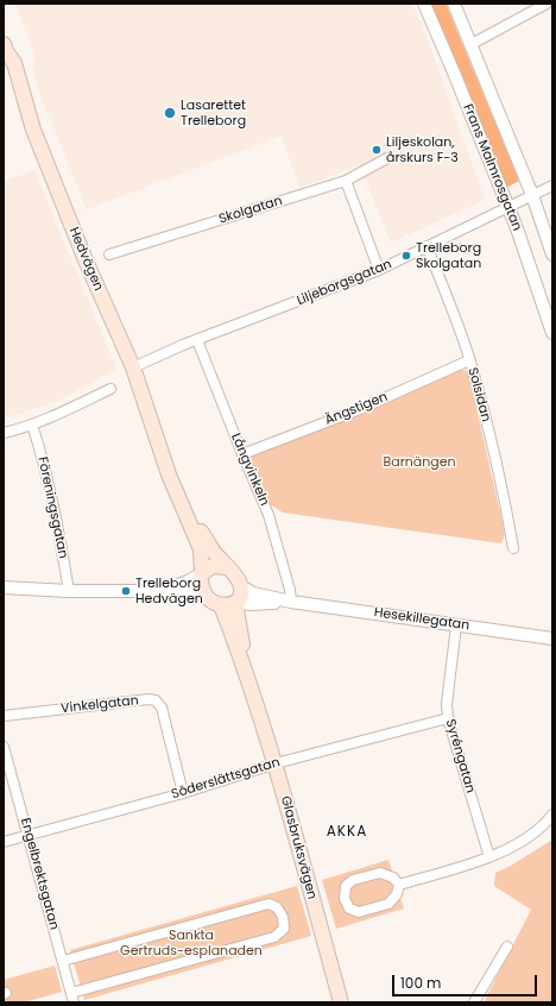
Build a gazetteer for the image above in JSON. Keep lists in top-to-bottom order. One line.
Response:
{"streets":{"main road":["Hedvägen","Glasbruksvägen"],"street":["Frans Malmrosgatan","Skolgatan","Liljeborgsgatan","Solsidan","Ängstigen","Långvinkeln","Föreningsgatan","Hesekillegatan","Vinkelgatan","Syréngatan","Söderslättsgatan","Engelbrektsgatan"]},"crossings":[["Frans Malmrosgatan","Liljeborgsgatan"],["Hedvägen","Liljeborgsgatan"],["Hedvägen","Hesekillegatan"],["Hedvägen","Glasbruksvägen"],["Liljeborgsgatan","Solsidan"],["Liljeborgsgatan","Långvinkeln"],["Solsidan","Ängstigen"],["Ängstigen","Långvinkeln"],["Långvinkeln","Hesekillegatan"],["Hesekillegatan","Syréngatan"],["Hesekillegatan","Glasbruksvägen"],["Vinkelgatan","Söderslättsgatan"],["Syréngatan","Söderslättsgatan"],["Söderslättsgatan","Glasbruksvägen"],["Söderslättsgatan","Engelbrektsgatan"]],"districts":["AKKA"],"parks":["Barnängen","Sankta Gertruds-esplanaden"],"places":["Lasarettet Trelleborg","Liljeskolan, årskurs F-3","Trelleborg Skolgatan","Trelleborg Hedvägen"],"scale_bar":"100 m"}
